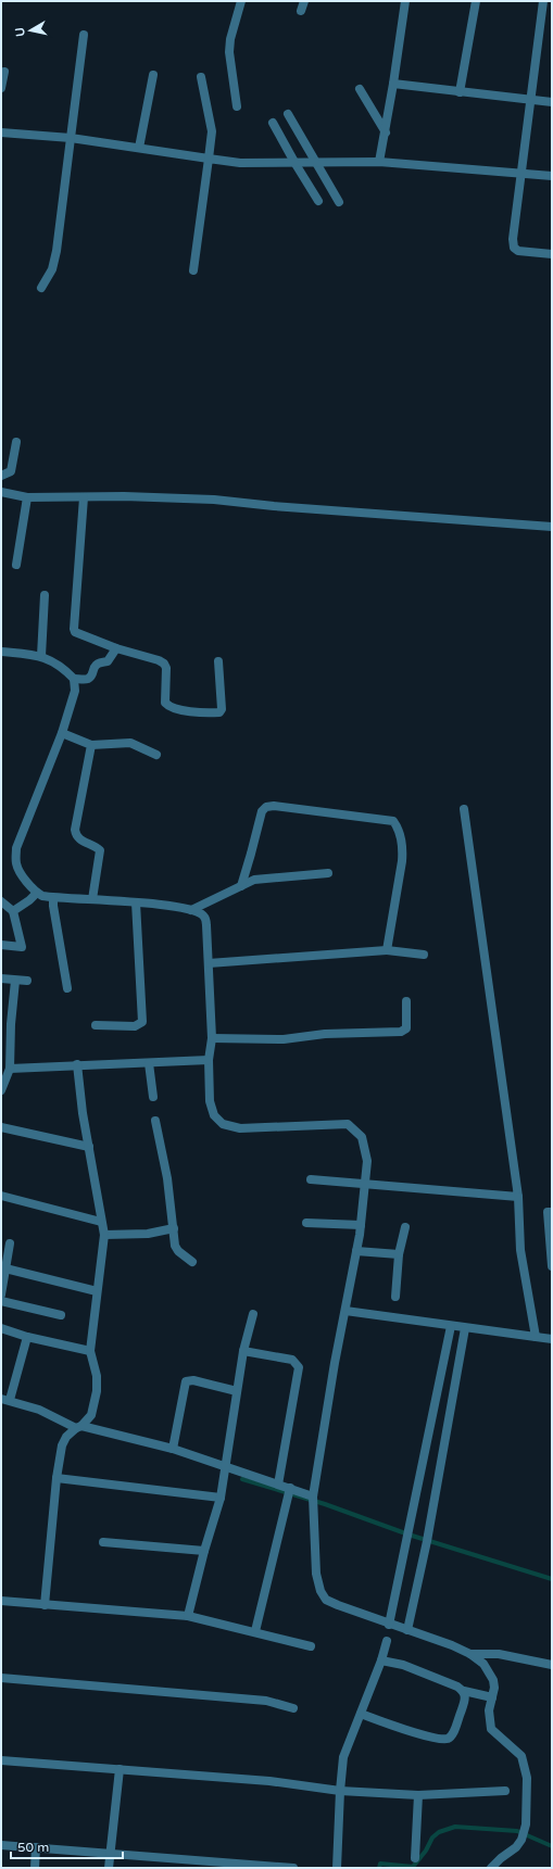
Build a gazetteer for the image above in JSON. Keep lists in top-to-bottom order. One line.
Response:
{"scale_bar":"50 m","north":"left"}
